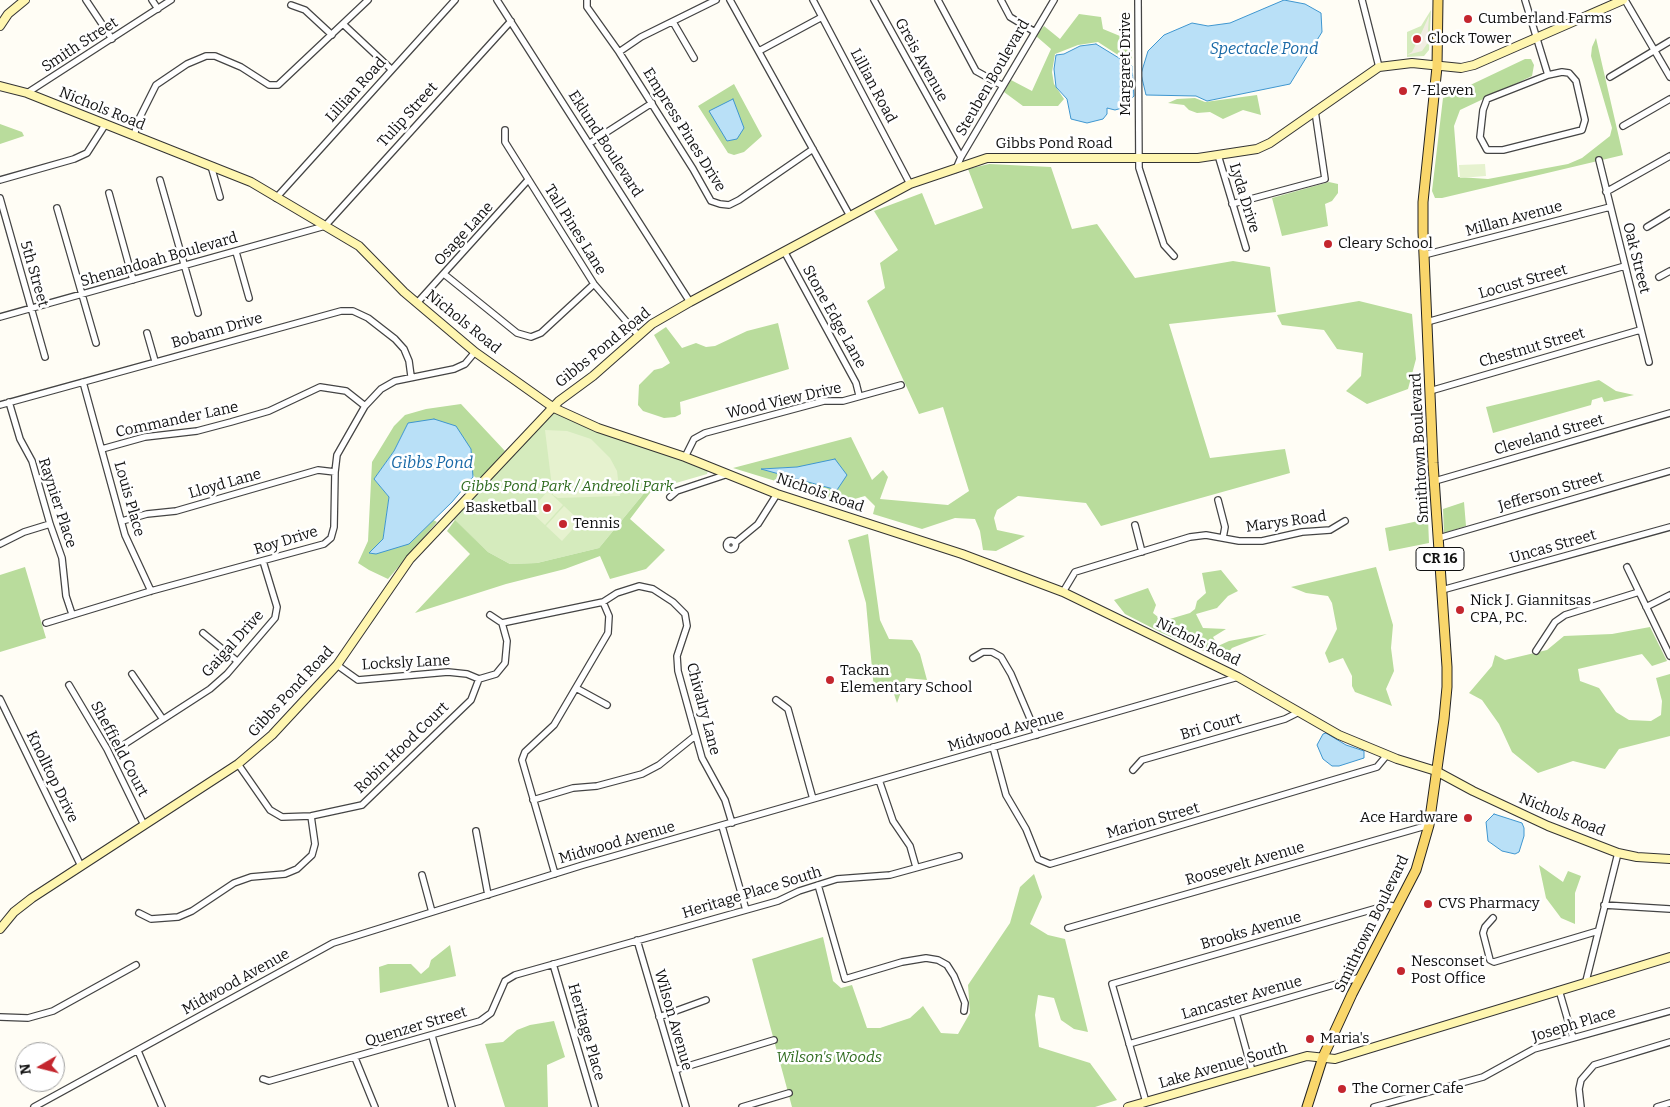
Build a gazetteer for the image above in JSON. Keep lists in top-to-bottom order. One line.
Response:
{"streets":{"main road":["Smithtown Boulevard","CR 16"],"street":["Smith Street","Greis Avenue","Margaret Drive","Steuben Boulevard","Lillian Road","Nichols Road","Tulip Street","Empress Pines Drive","Eklund Boulevard","Gibbs Pond Road","Lyda Drive","Millan Avenue","Tall Pines Lane","Osage Lane","Oak Street","Shenandoah Boulevard","5th Street","Locust Street","Stone Edge Lane","Bobann Drive","Chestnut Street","Wood View Drive","Commander Lane","Cleveland Street","Lloyd Lane","Jefferson Street","Louis Place","Raynier Place","Marys Road","Roy Drive","Uncas Street","Gaigal Drive","Locksly Lane","Chivalry Lane","Bri Court","Midwood Avenue","Robin Hood Court","Sheffield Court","Knolltop Drive","Marion Street","Roosevelt Avenue","Heritage Place South","Brooks Avenue","Lancaster Avenue","Wilson Avenue","Joseph Place","Quenzer Street","Heritage Place","Lake Avenue South"]},"crossings":[["Smith Street","Nichols Road"],["Greis Avenue","Steuben Boulevard"],["Margaret Drive","Gibbs Pond Road"],["Steuben Boulevard","Gibbs Pond Road"],["Lillian Road","Nichols Road"],["Lillian Road","Gibbs Pond Road"],["Nichols Road","Tulip Street"],["Nichols Road","Gibbs Pond Road"],["Nichols Road","Osage Lane"],["Nichols Road","Shenandoah Boulevard"],["Nichols Road","Wood View Drive"],["Nichols Road","Smithtown Boulevard"],["Nichols Road","Marys Road"],["Nichols Road","Roy Drive"],["Nichols Road","Bri Court"],["Nichols Road","Midwood Avenue"],["Nichols Road","Marion Street"],["Tulip Street","Eklund Boulevard"],["Tulip Street","Shenandoah Boulevard"],["Eklund Boulevard","Gibbs Pond Road"],["Gibbs Pond Road","Lyda Drive"],["Gibbs Pond Road","Tall Pines Lane"],["Gibbs Pond Road","Stone Edge Lane"],["Gibbs Pond Road","Smithtown Boulevard"],["Gibbs Pond Road","Locksly Lane"],["Gibbs Pond Road","Robin Hood Court"],["Gibbs Pond Road","Sheffield Court"],["Gibbs Pond Road","Knolltop Drive"],["Millan Avenue","Oak Street"],["Millan Avenue","Smithtown Boulevard"],["Tall Pines Lane","Osage Lane"],["Oak Street","Locust Street"],["Oak Street","Chestnut Street"],["Shenandoah Boulevard","5th Street"],["Locust Street","Smithtown Boulevard"],["Stone Edge Lane","Wood View Drive"],["Bobann Drive","Louis Place"],["Bobann Drive","Raynier Place"],["Bobann Drive","Roy Drive"],["Chestnut Street","Smithtown Boulevard"],["Commander Lane","Louis Place"],["Commander Lane","Roy Drive"],["Cleveland Street","Smithtown Boulevard"],["Smithtown Boulevard","Jefferson Street"],["Smithtown Boulevard","Uncas Street"],["Smithtown Boulevard","Roosevelt Avenue"],["Smithtown Boulevard","Brooks Avenue"],["Smithtown Boulevard","Lancaster Avenue"],["Smithtown Boulevard","Lake Avenue South"],["Lloyd Lane","Louis Place"],["Lloyd Lane","Roy Drive"],["Louis Place","Roy Drive"],["Raynier Place","Roy Drive"],["Roy Drive","Gaigal Drive"],["Locksly Lane","Robin Hood Court"],["Chivalry Lane","Midwood Avenue"],["Midwood Avenue","Marion Street"],["Heritage Place South","Wilson Avenue"],["Heritage Place South","Quenzer Street"],["Heritage Place South","Heritage Place"],["Brooks Avenue","Lancaster Avenue"],["Quenzer Street","Heritage Place"]],"water":["Spectacle Pond","Gibbs Pond"],"parks":["Gibbs Pond Park / Andreoli Park","Wilson's Woods"],"places":["Cumberland Farms","Clock Tower","7-Eleven","Cleary School","Basketball","Tennis","Nick J. Giannitsas CPA, P.C.","Tackan Elementary School","Ace Hardware","CVS Pharmacy","Nesconset Post Office","Maria's","The Corner Cafe"],"north":"left"}
